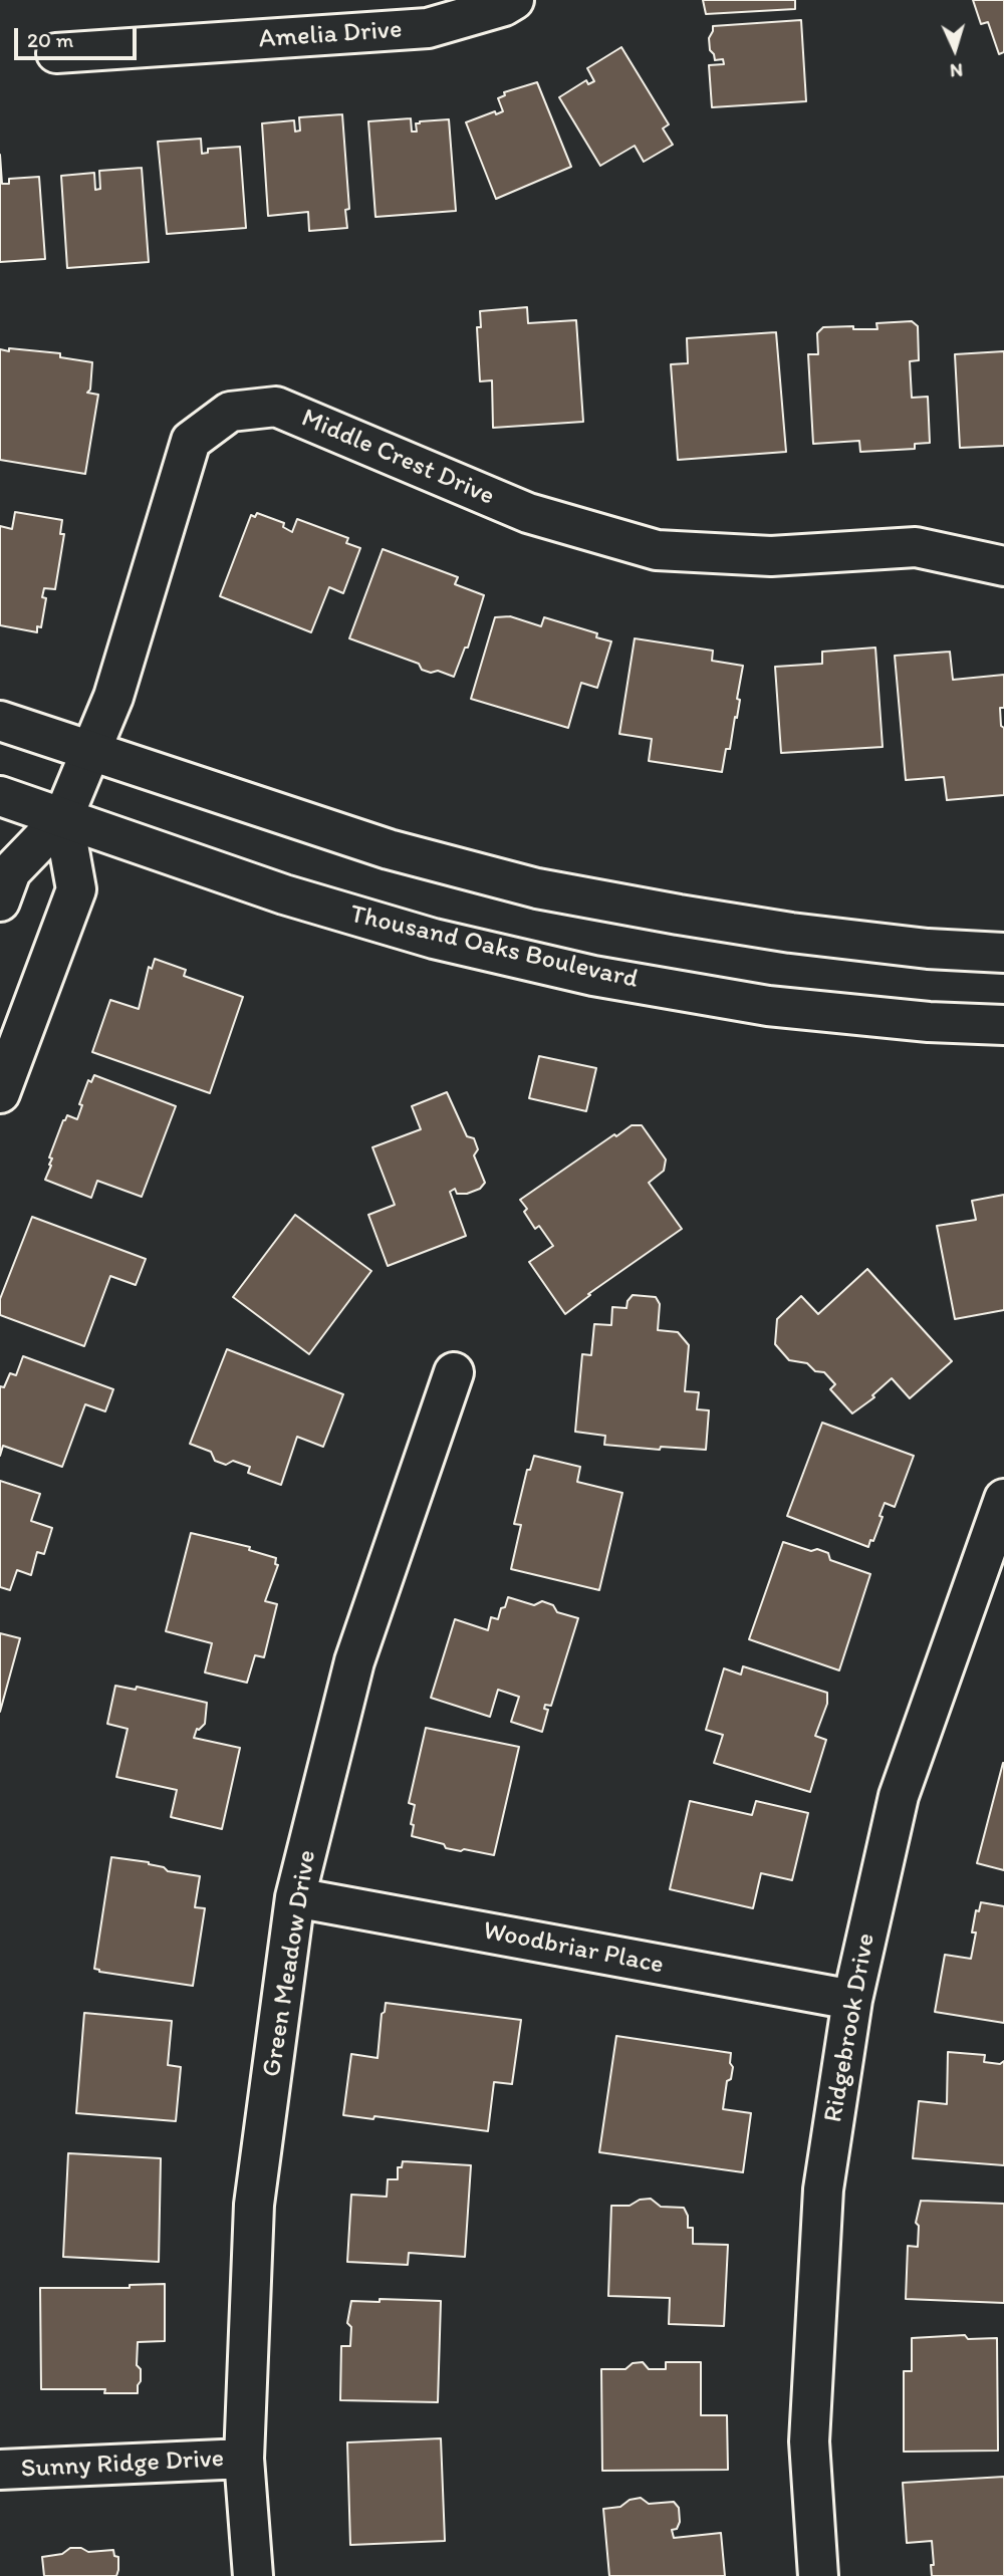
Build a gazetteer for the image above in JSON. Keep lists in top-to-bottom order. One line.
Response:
{"streets":{"street":["Amelia Drive","Middle Crest Drive","Thousand Oaks Boulevard","Woodbriar Place","Green Meadow Drive","Ridgebrook Drive","Sunny Ridge Drive"]},"crossings":[["Middle Crest Drive","Thousand Oaks Boulevard"],["Woodbriar Place","Green Meadow Drive"],["Woodbriar Place","Ridgebrook Drive"],["Green Meadow Drive","Sunny Ridge Drive"]],"scale_bar":"20 m","north":"bottom"}
